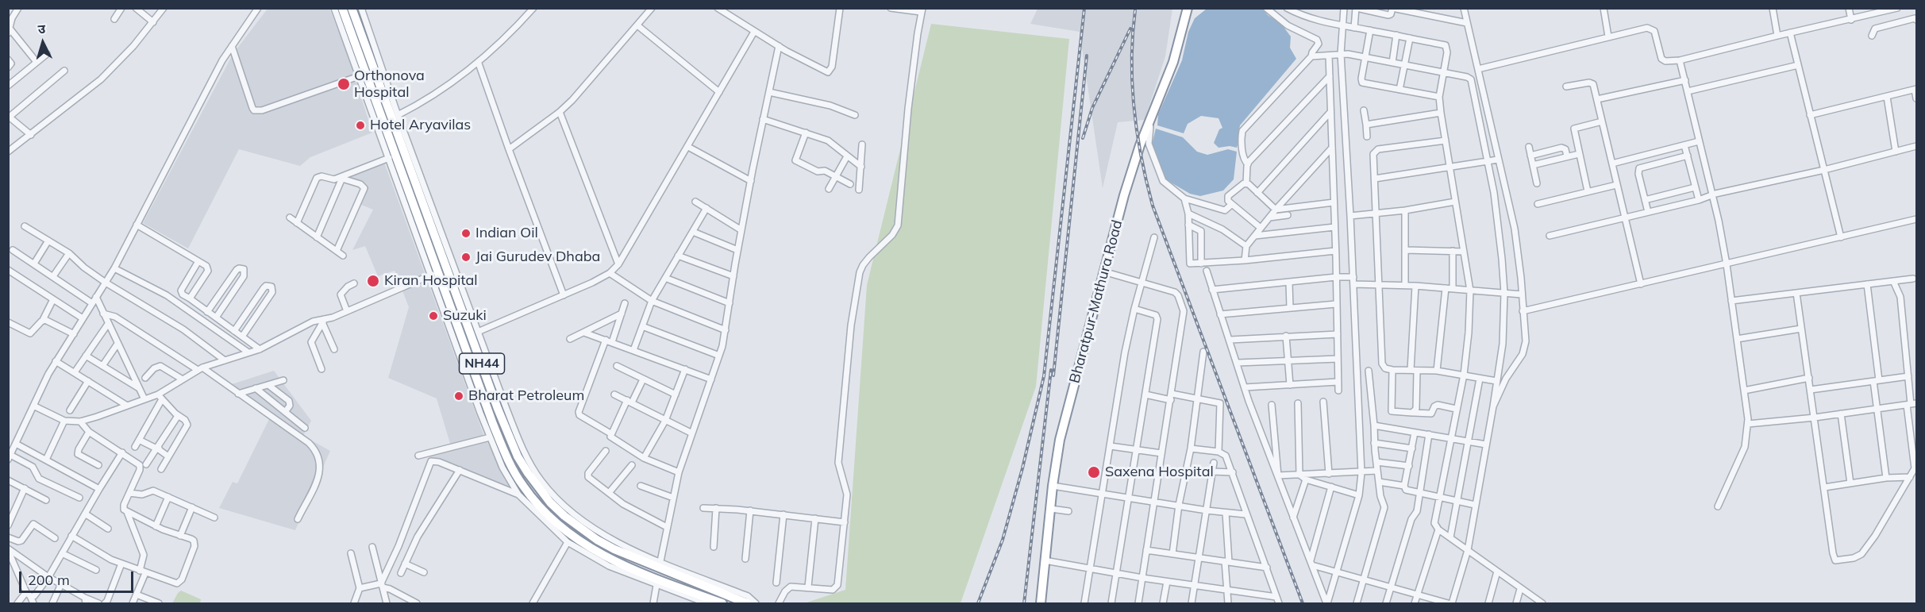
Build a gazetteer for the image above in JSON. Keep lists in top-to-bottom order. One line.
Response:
{"streets":{"highway":["Bharatpur-Mathura Road","NH44"]},"places":["Orthonova Hospital","Hotel Aryavilas","Indian Oil","Jai Gurudev Dhaba","Kiran Hospital","Suzuki","Bharat Petroleum","Saxena Hospital"],"scale_bar":"200 m","north":"top"}
